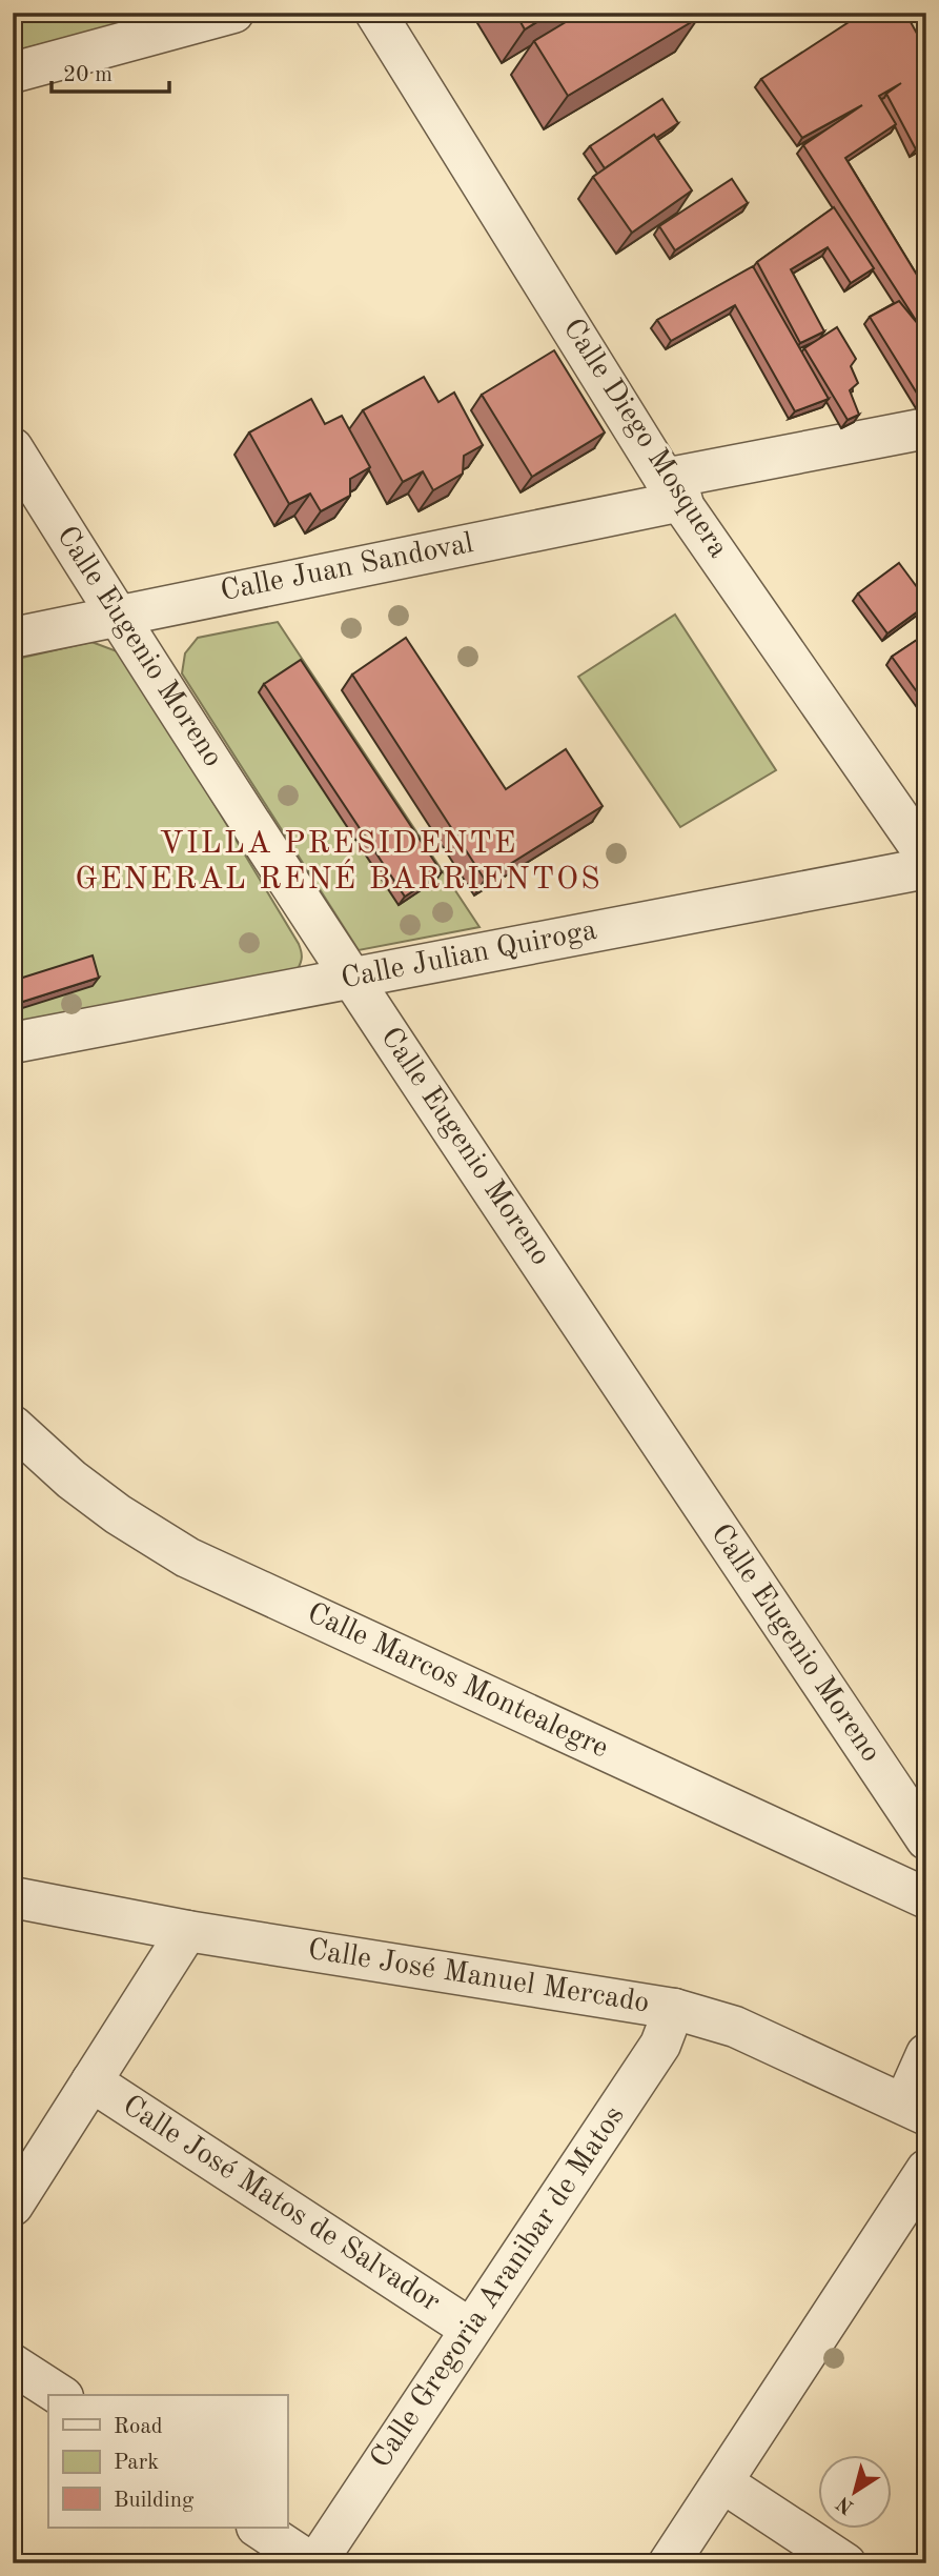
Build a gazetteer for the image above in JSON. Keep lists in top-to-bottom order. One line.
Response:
{"streets":{"street":["Calle Diego Mosquera","Calle Juan Sandoval","Calle Eugenio Moreno","Calle Julian Quiroga","Calle Marcos Montealegre","Calle José Manuel Mercado","Calle José Matos de Salvador","Calle Gregoria Aranibar de Matos"]},"crossings":[["Calle Diego Mosquera","Calle Juan Sandoval"],["Calle Juan Sandoval","Calle Eugenio Moreno"],["Calle Eugenio Moreno","Calle Julian Quiroga"],["Calle José Manuel Mercado","Calle Gregoria Aranibar de Matos"],["Calle José Matos de Salvador","Calle Gregoria Aranibar de Matos"]],"districts":["VILLA PRESIDENTE GENERAL RENÉ BARRIENTOS"],"legend":["Road","Park","Building"],"scale_bar":"20 m","north":"bottom left"}
